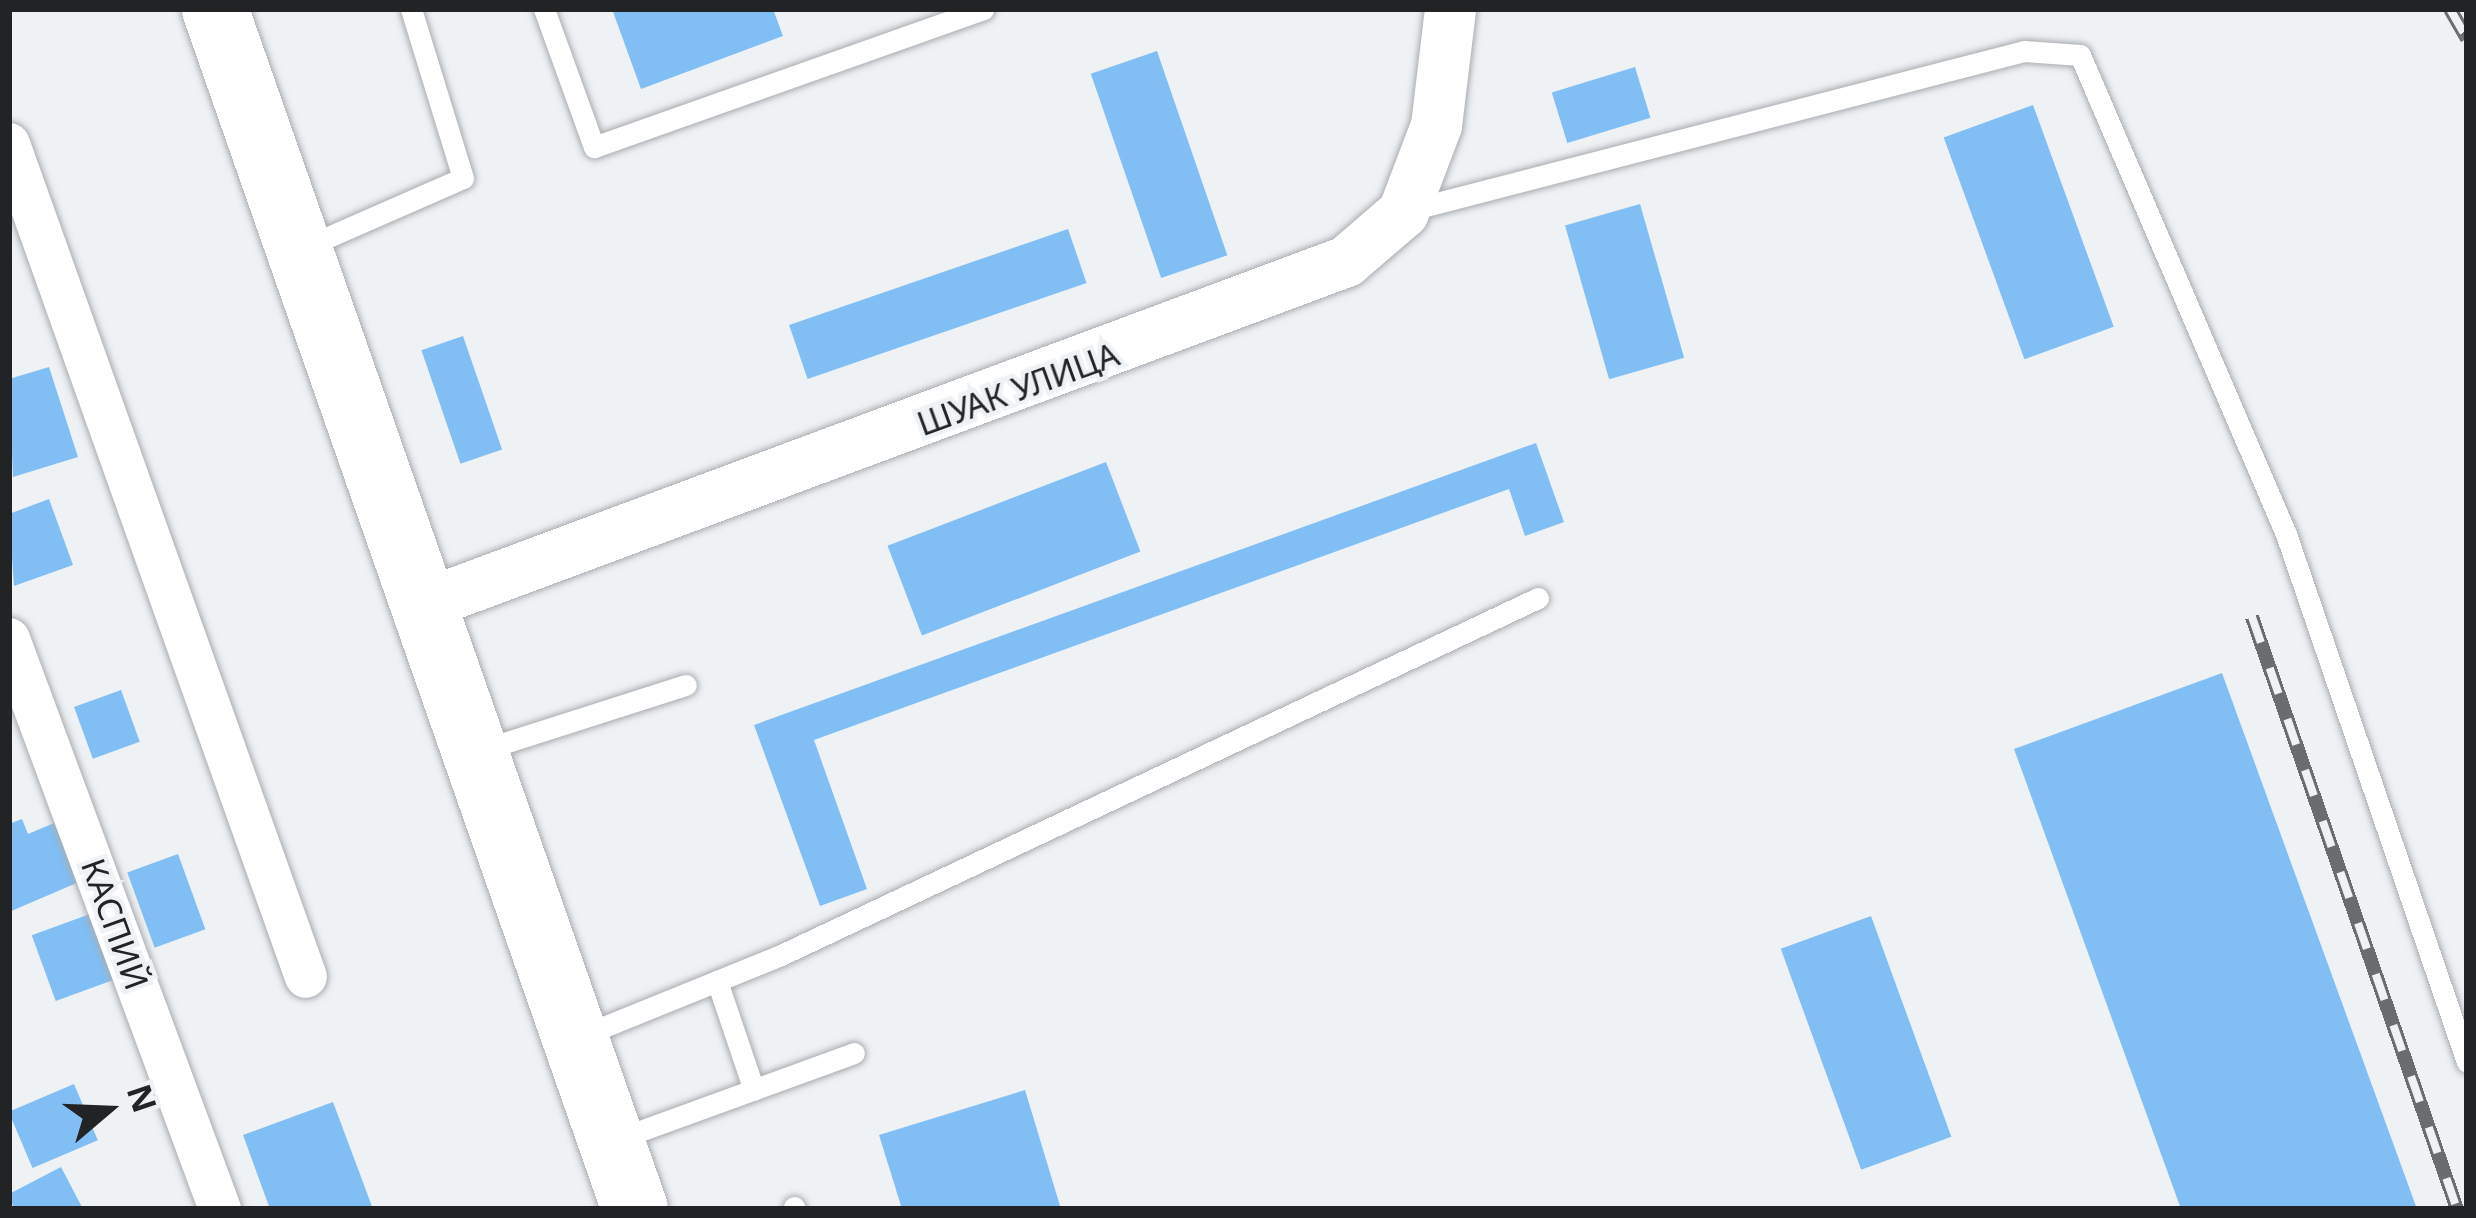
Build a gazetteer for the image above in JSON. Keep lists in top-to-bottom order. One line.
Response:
{"streets":{"street":["ШУАК УЛИЦА","КАСПИЙ"]},"north":"right"}
